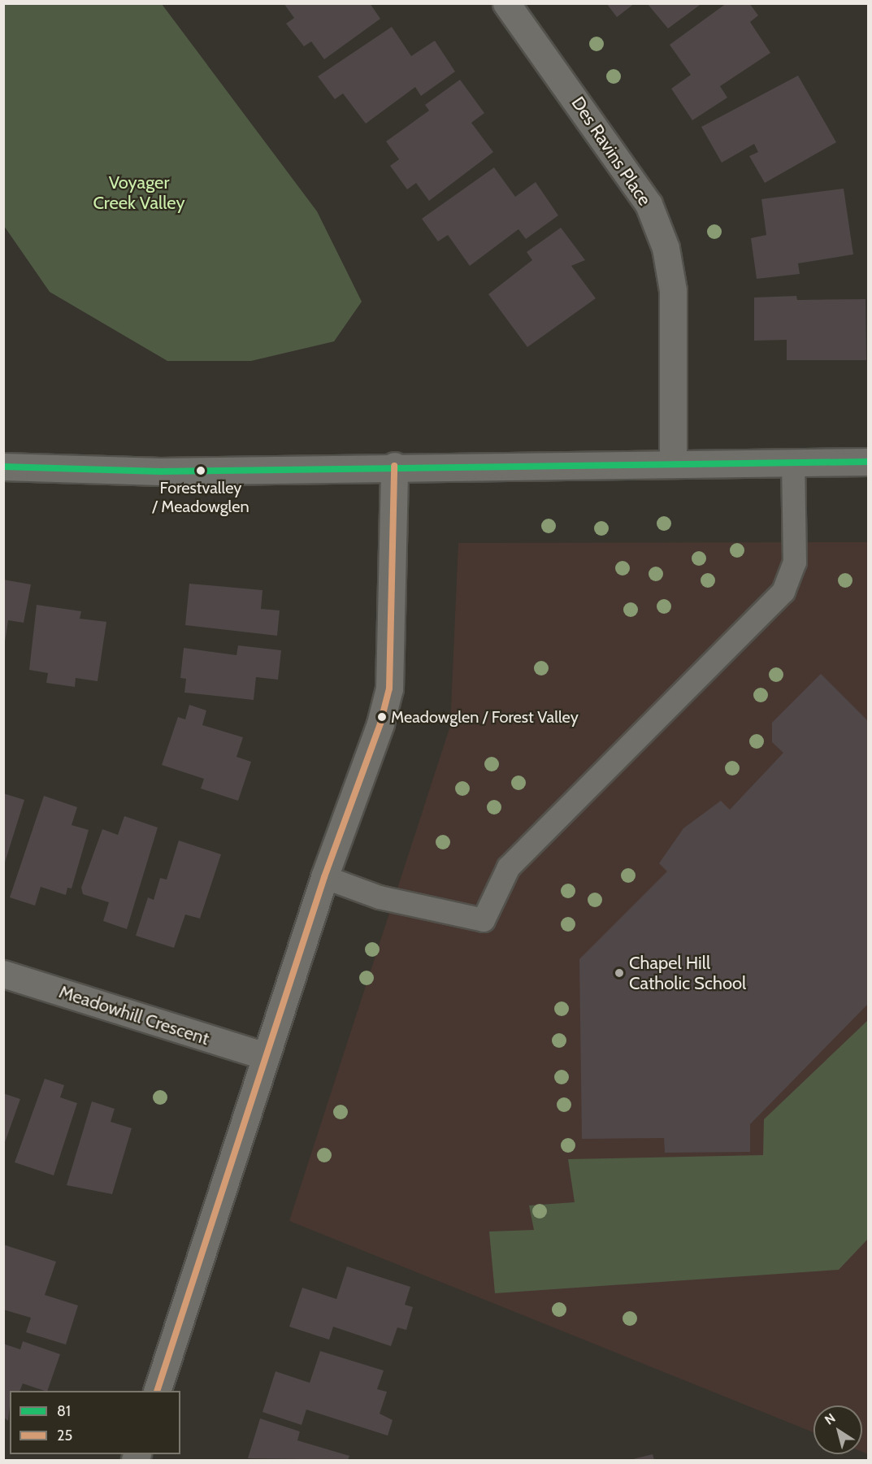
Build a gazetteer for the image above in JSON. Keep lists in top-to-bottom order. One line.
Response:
{"streets":{"street":["Des Ravins Place","Meadowhill Crescent"]},"parks":["Voyager Creek Valley"],"places":["Forestvalley / Meadowglen","Meadowglen / Forest Valley","Chapel Hill Catholic School"],"lines":["transit line 81","transit line 25"],"legend":["81","25"],"north":"top left"}
